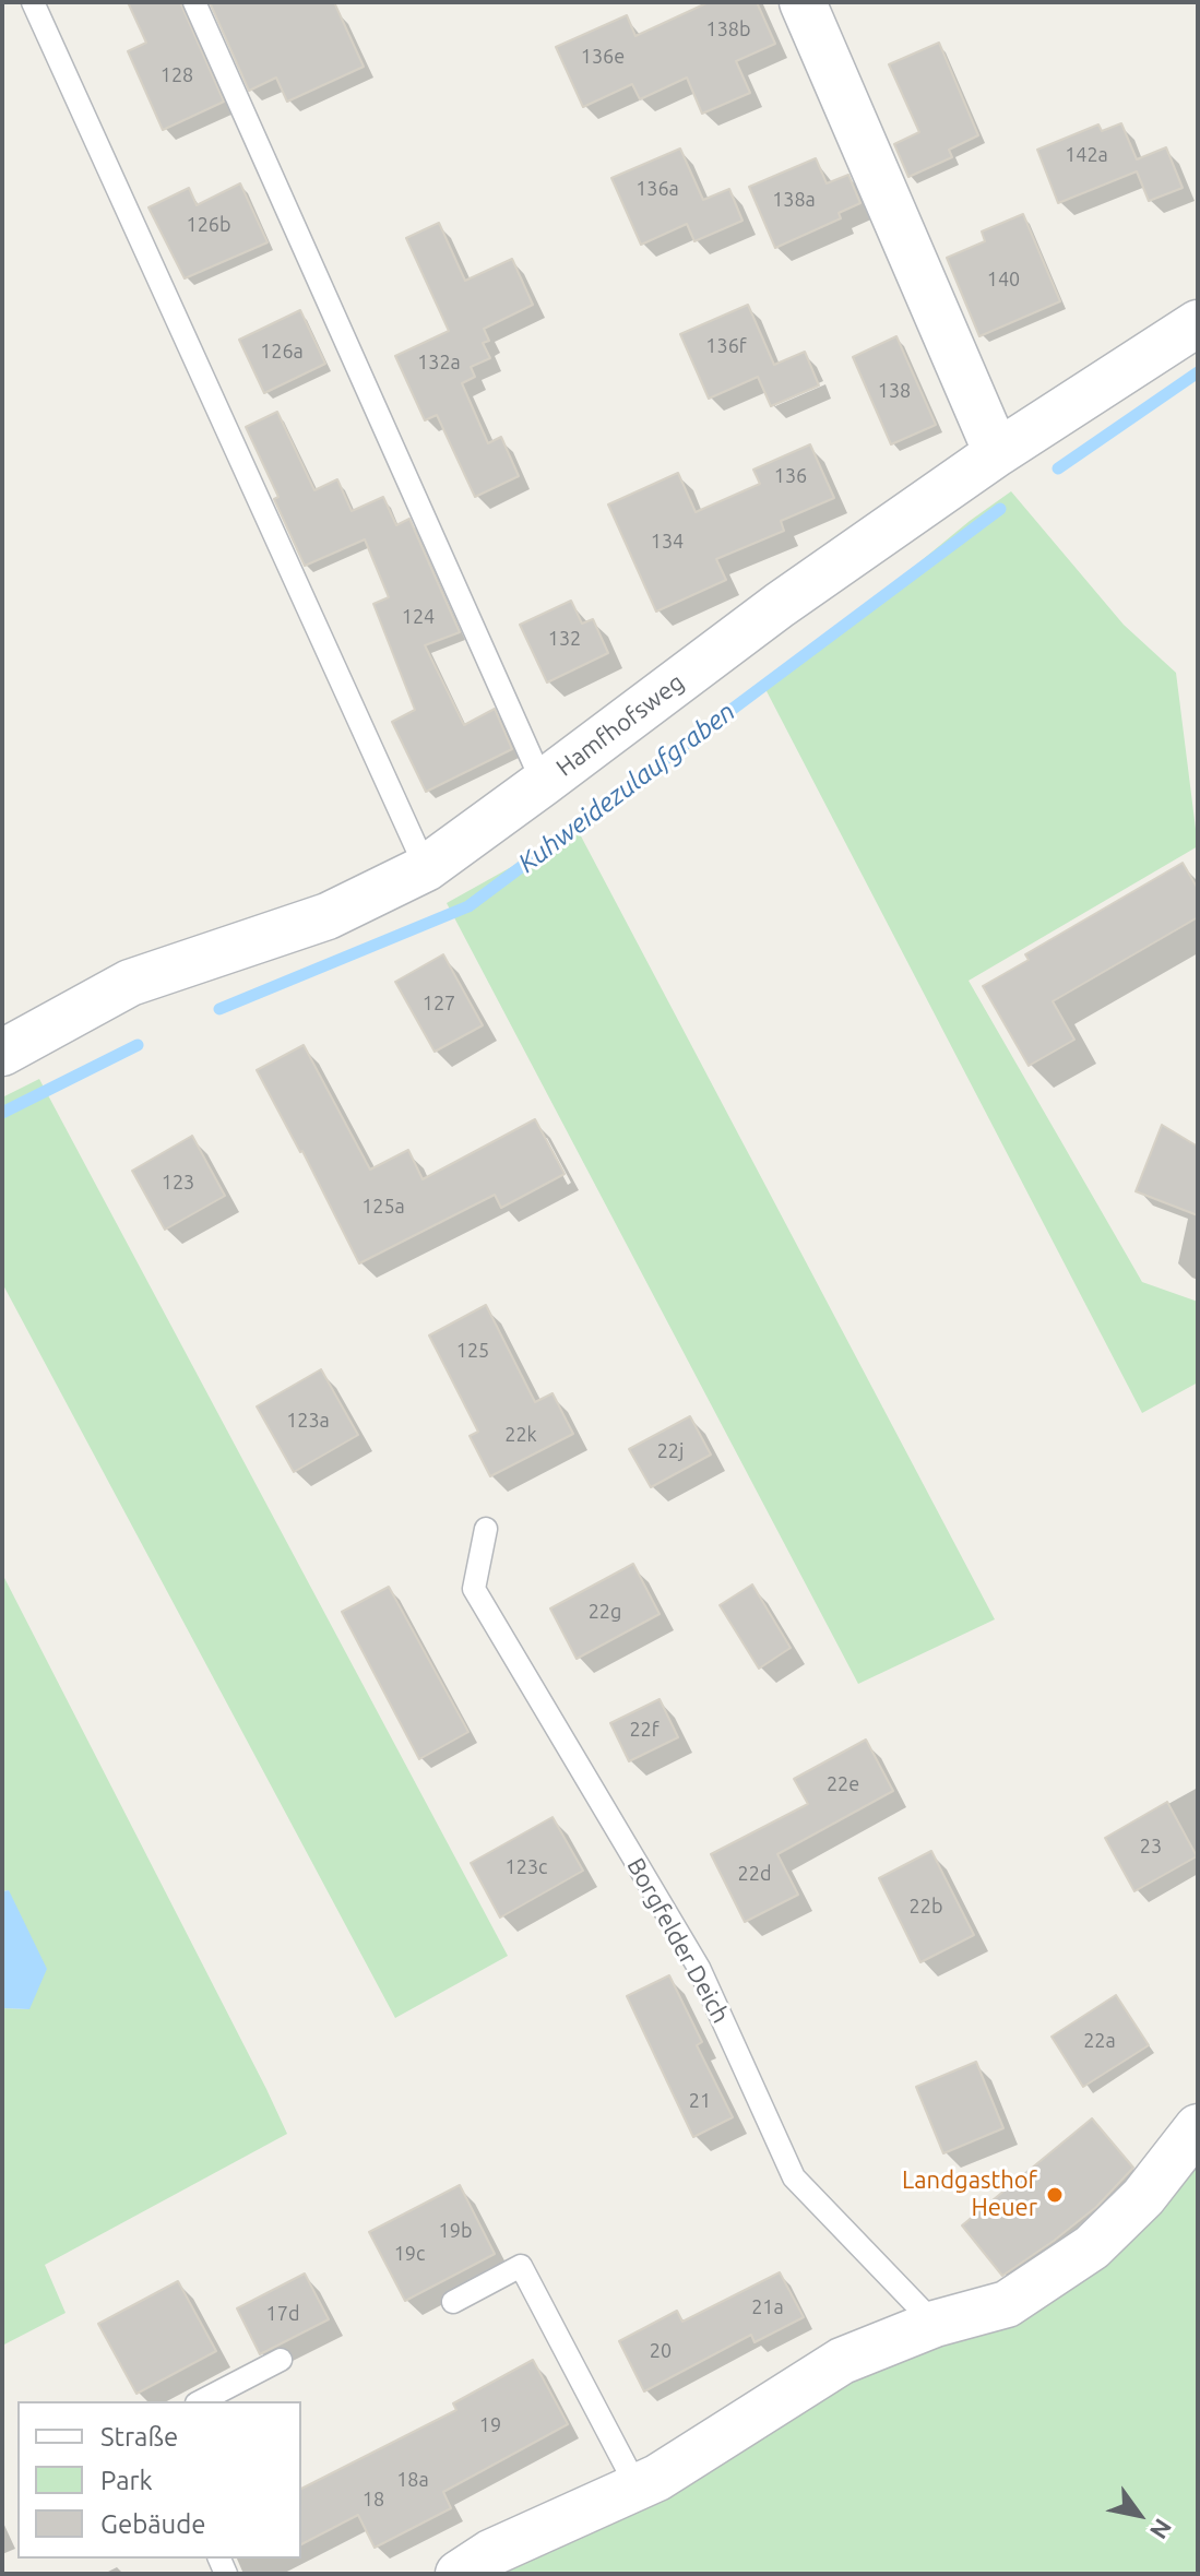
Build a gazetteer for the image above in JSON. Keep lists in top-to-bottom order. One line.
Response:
{"streets":{"street":["Hamfhofsweg"],"lane":["Borgfelder Deich"]},"water":["Kuhweidezulaufgraben"],"places":["Landgasthof Heuer"],"house_numbers":["138b","136e","128","142a","136a","138a","126b","140","136f","126a","132a","138","136","134","124","132","127","123","125a","125","123a","22k","22j","22g","22f","22e","23","123c","22d","22b","22a","21","19b","19c","21a","17d","20","19","18a","18"],"legend":["Straße","Park","Gebäude"],"north":"bottom right"}
